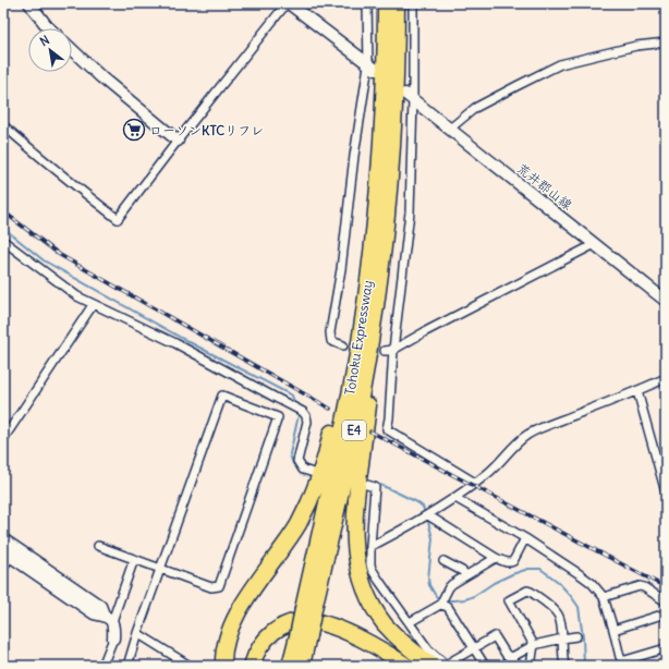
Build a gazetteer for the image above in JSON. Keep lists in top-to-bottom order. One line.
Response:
{"streets":{"highway":["Tohoku Expressway","E4"],"main road":["荒井郡山線"]},"places":{"supermarket":["ローソンKTCリフレ"]},"north":"top left"}
